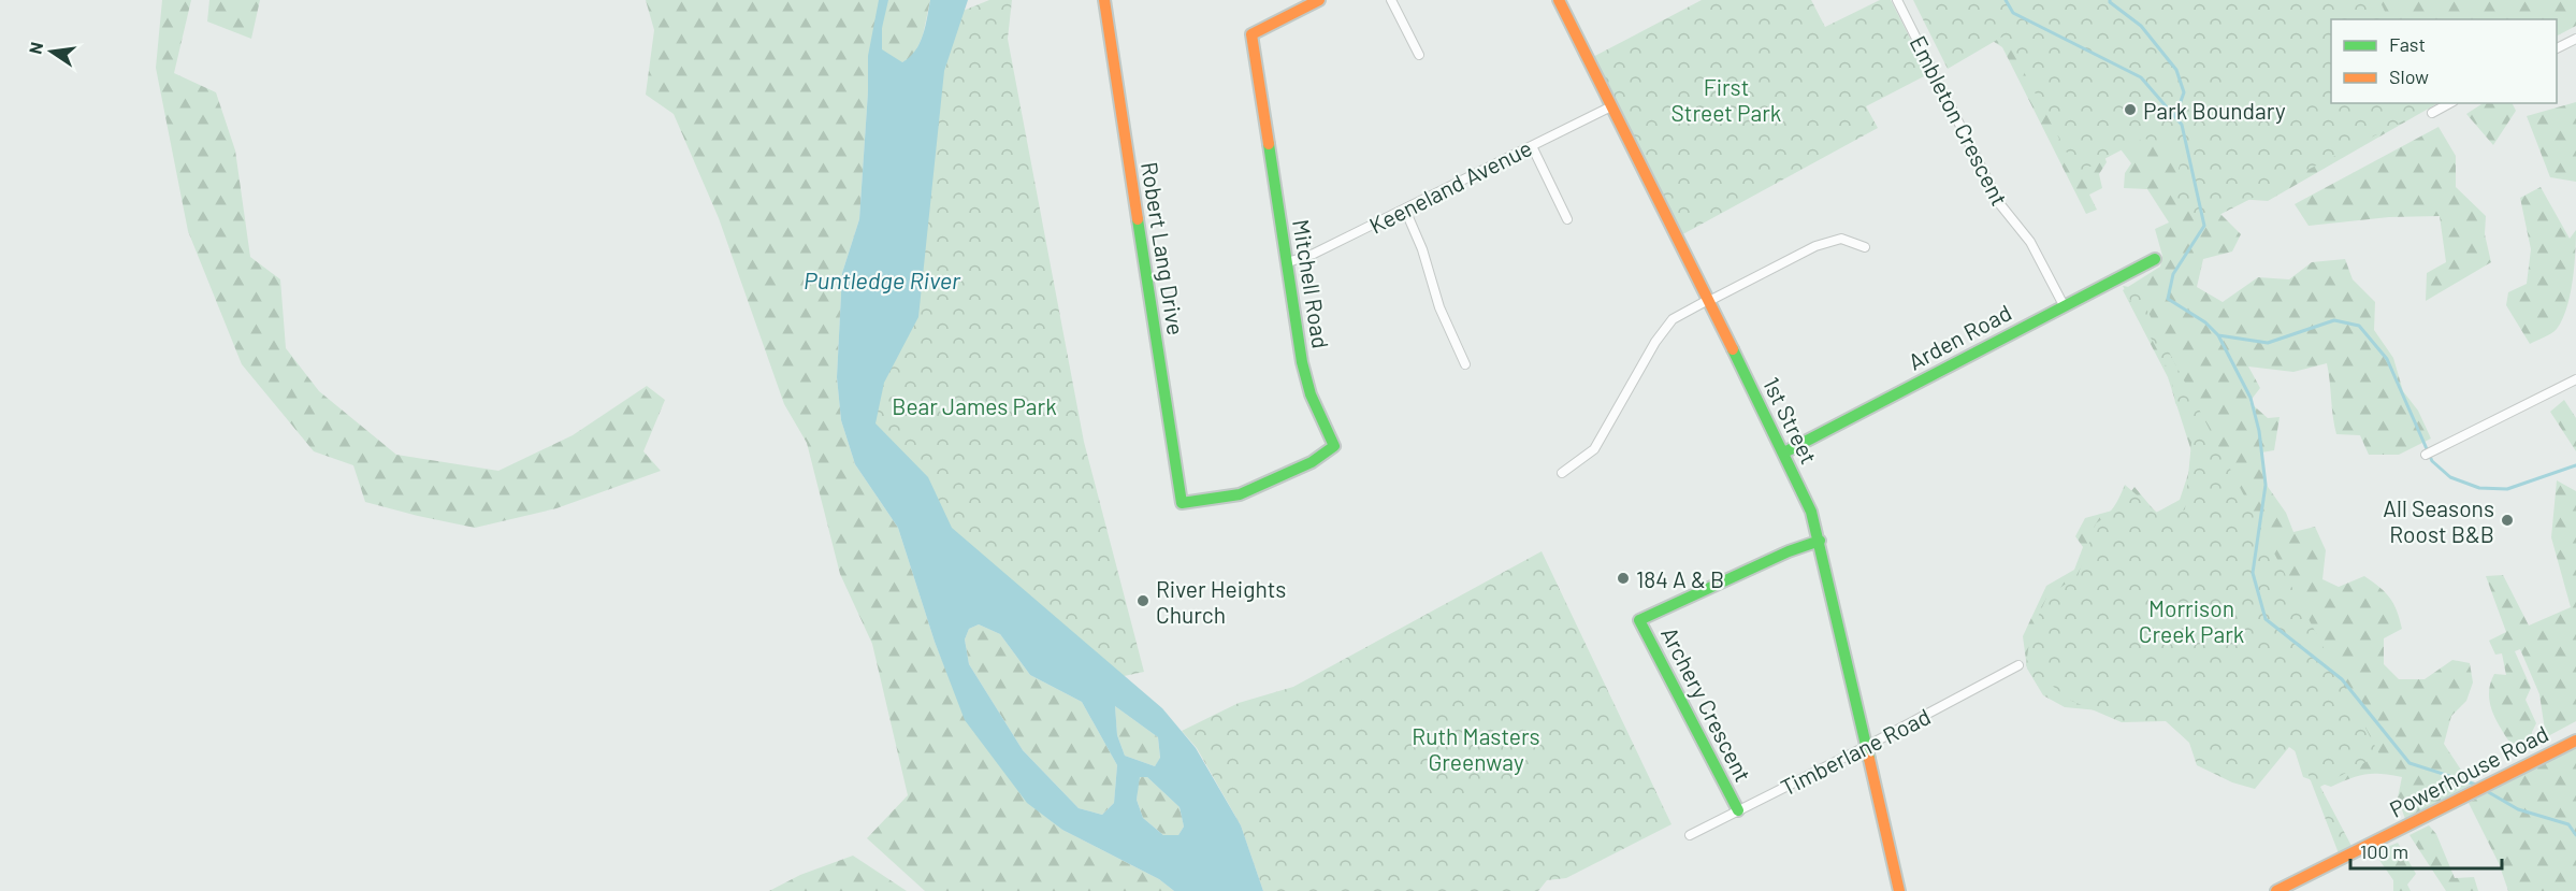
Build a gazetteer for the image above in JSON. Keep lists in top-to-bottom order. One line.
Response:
{"streets":{"street":["Embleton Crescent","Keeneland Avenue","Robert Lang Drive","Mitchell Road","Arden Road","1st Street","Archery Crescent","Timberlane Road","Powerhouse Road"]},"crossings":[["Embleton Crescent","Arden Road"],["Keeneland Avenue","Mitchell Road"],["Keeneland Avenue","1st Street"],["Robert Lang Drive","Mitchell Road"],["Arden Road","1st Street"],["1st Street","Archery Crescent"],["1st Street","Timberlane Road"],["Archery Crescent","Timberlane Road"]],"water":["Puntledge River"],"parks":["First Street Park","Bear James Park","Morrison Creek Park","Ruth Masters Greenway"],"places":["Park Boundary","All Seasons Roost B&B","184 A & B","River Heights Church"],"legend":["Fast","Slow"],"scale_bar":"100 m","north":"left"}
